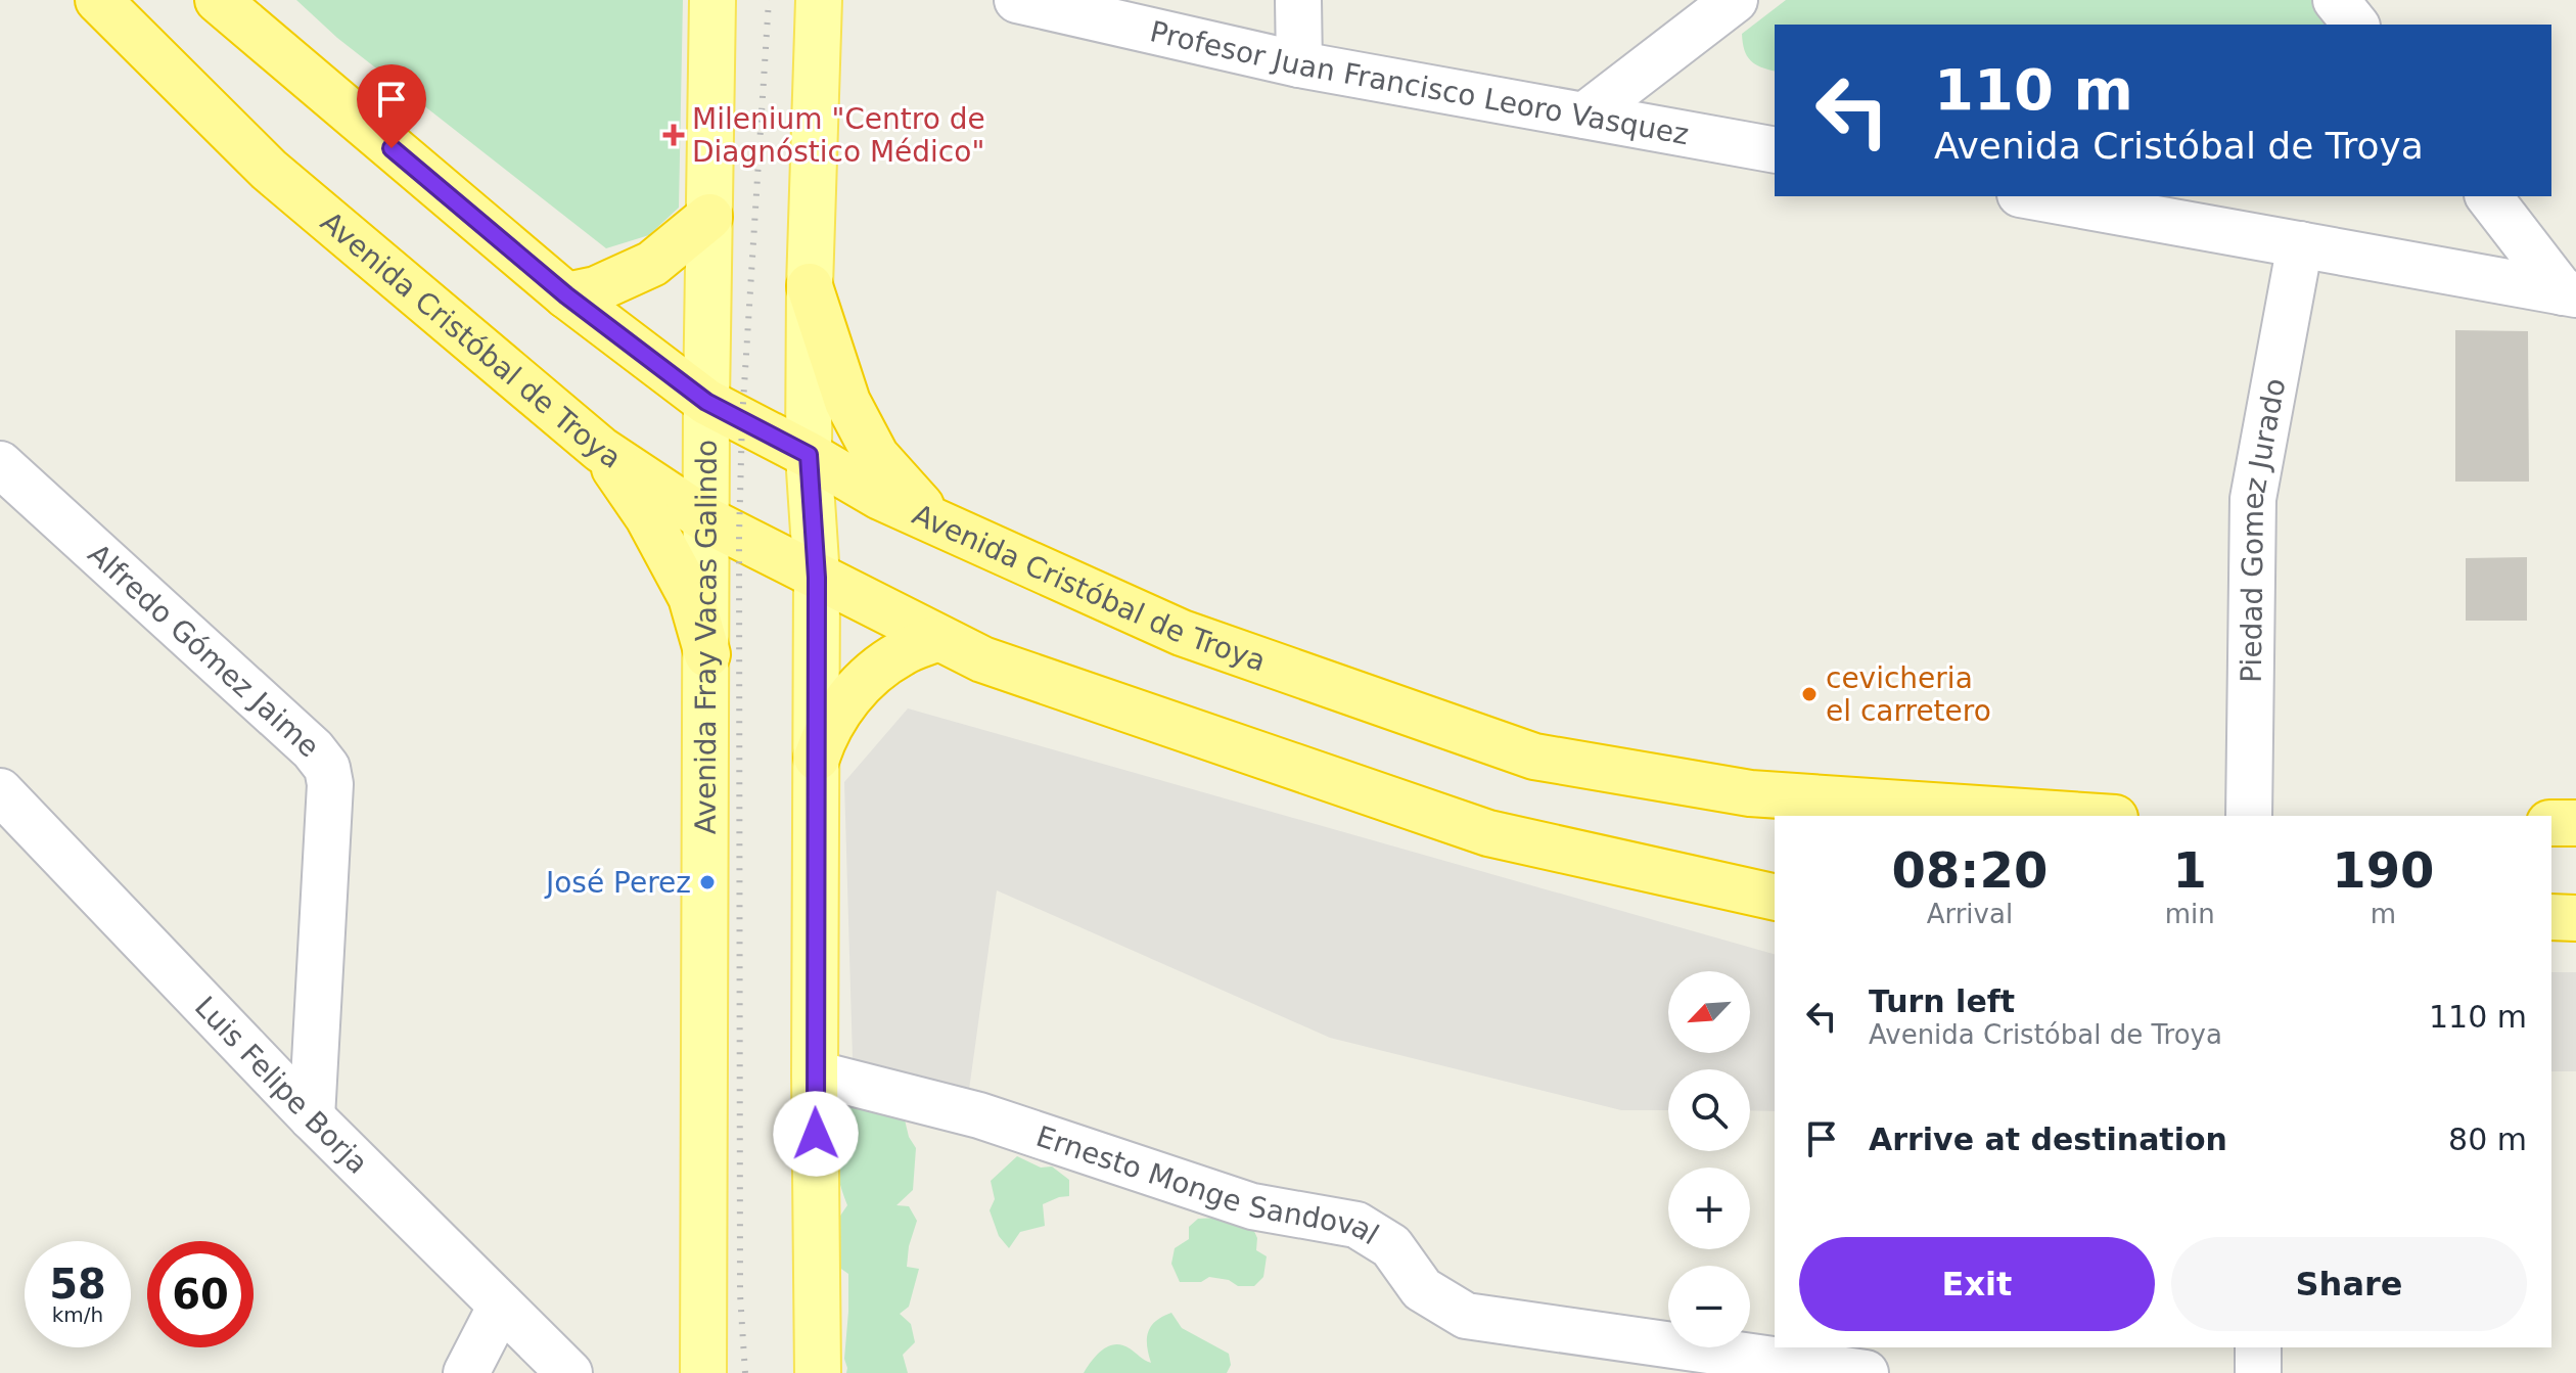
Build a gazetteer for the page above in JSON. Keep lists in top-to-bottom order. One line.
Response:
{"streets":{"highway":["Avenida Cristóbal de Troya"],"main road":["Avenida Fray Vacas Galindo"],"street":["Profesor Juan Francisco Leoro Vasquez","Piedad Gomez Jurado","Alfredo Gómez Jaime","Luis Felipe Borja","Ernesto Monge Sandoval"]},"crossings":[["Avenida Cristóbal de Troya","Avenida Fray Vacas Galindo"],["Alfredo Gómez Jaime","Luis Felipe Borja"]],"places":{"health":["Milenium \"Centro de Diagnóstico Médico\""],"other":["cevicheria el carretero","José Perez"]},"north":"bottom left","page":{"turn":["110 m","Avenida Cristóbal de Troya"],"eta":["08:20","Arrival","1","min","190","m"],"list":[{"name":"Turn left","note":"Avenida Cristóbal de Troya","value":"110 m"},{"name":"Arrive at destination","value":"80 m"}],"map_buttons":["+","−"],"buttons":["Exit","Share"],"speed":"58 km/h","limit":"60"}}
